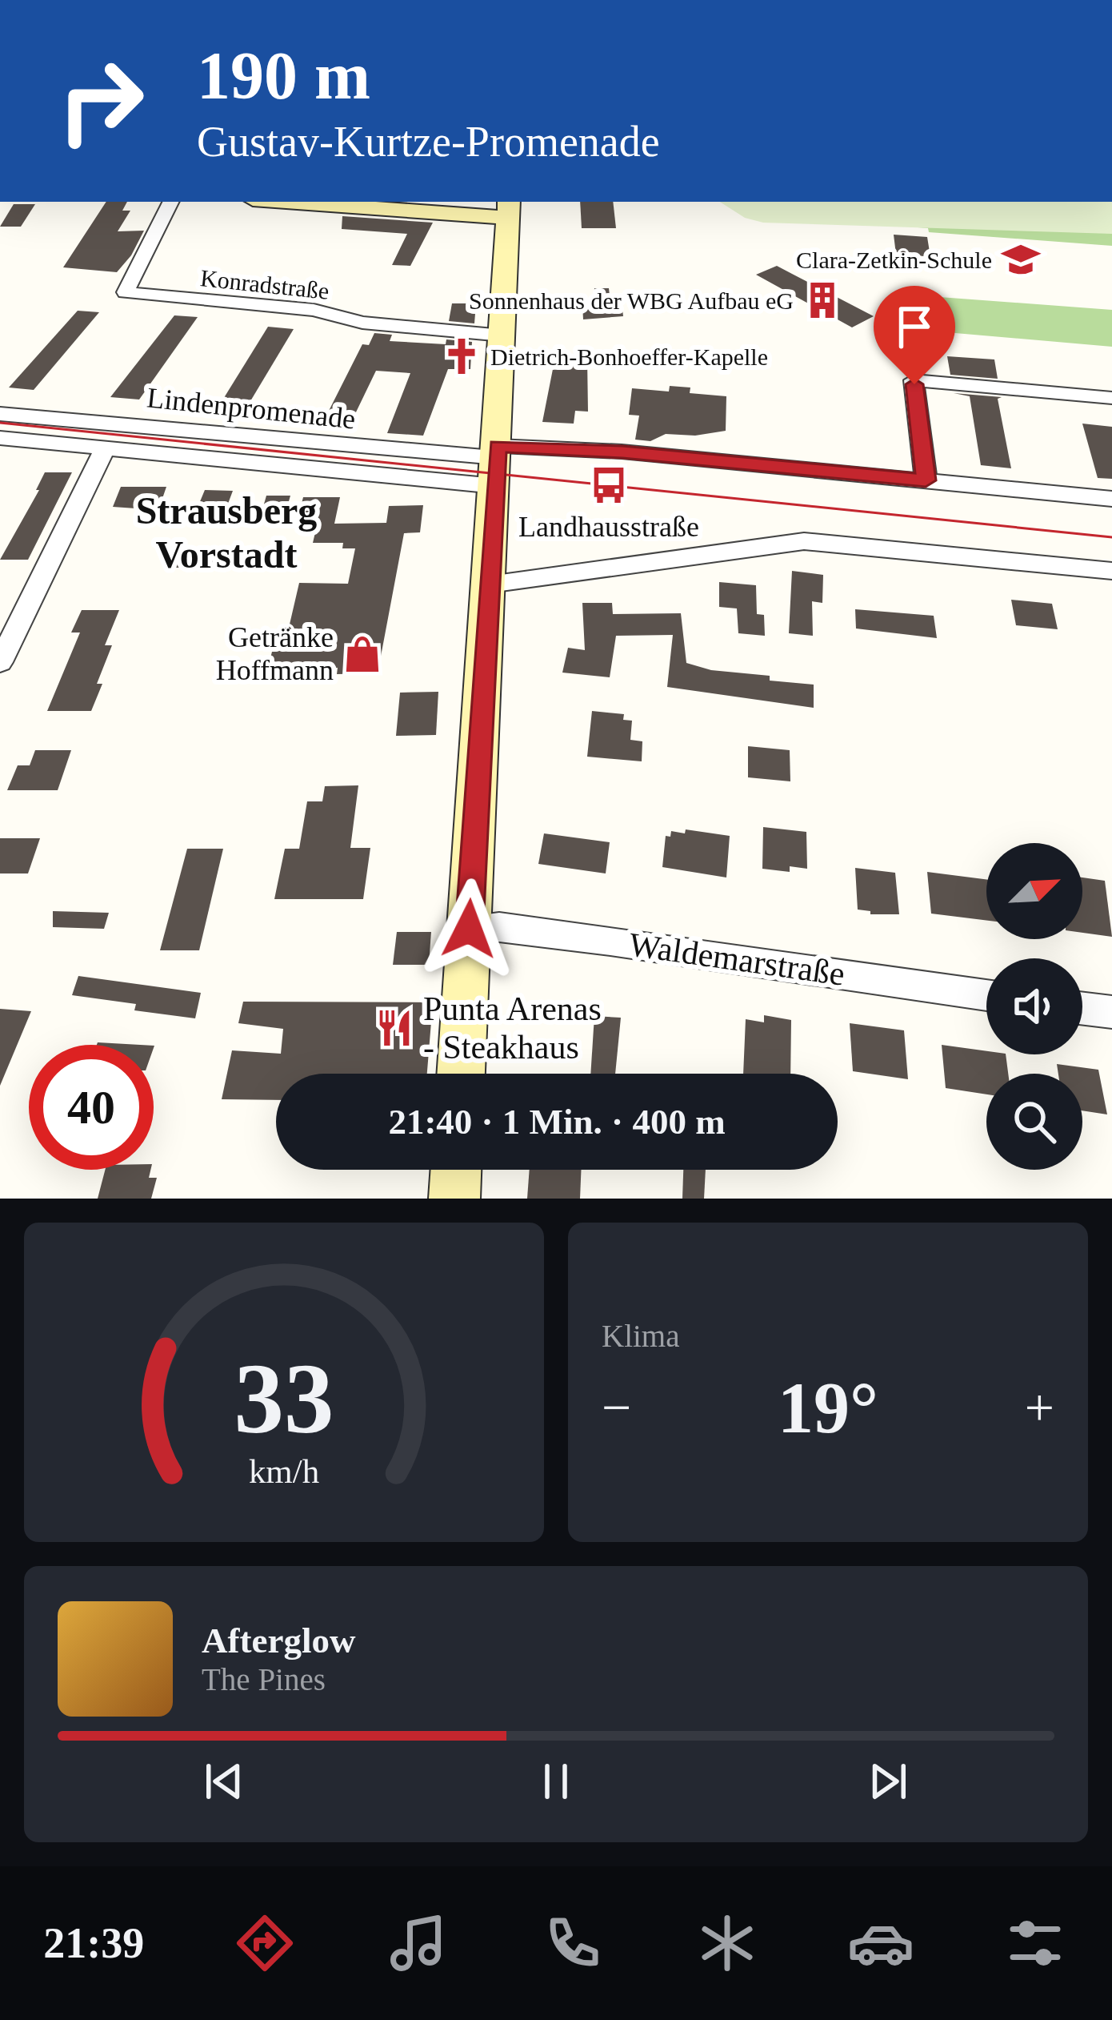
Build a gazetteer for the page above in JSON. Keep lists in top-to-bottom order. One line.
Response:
{"streets":{"street":["Konradstraße","Lindenpromenade","Waldemarstraße"]},"districts":["Strausberg Vorstadt"],"places":{"school or university":["Clara-Zetkin-Schule"],"building":["Sonnenhaus der WBG Aufbau eG"],"church":["Dietrich-Bonhoeffer-Kapelle"],"bus stop":["Landhausstraße"],"shop":["Getränke Hoffmann"],"restaurant":["Punta Arenas - Steakhaus"]},"north":"top right","page":{"turn":["190 m","Gustav-Kurtze-Promenade"],"limit":"40","trip":"21:40 · 1 Min. · 400 m","tile":"Klima","heat":["−","19°","+"],"song":["Afterglow","The Pines"],"tabs":"21:39","gauge":["33","km/h"]}}
